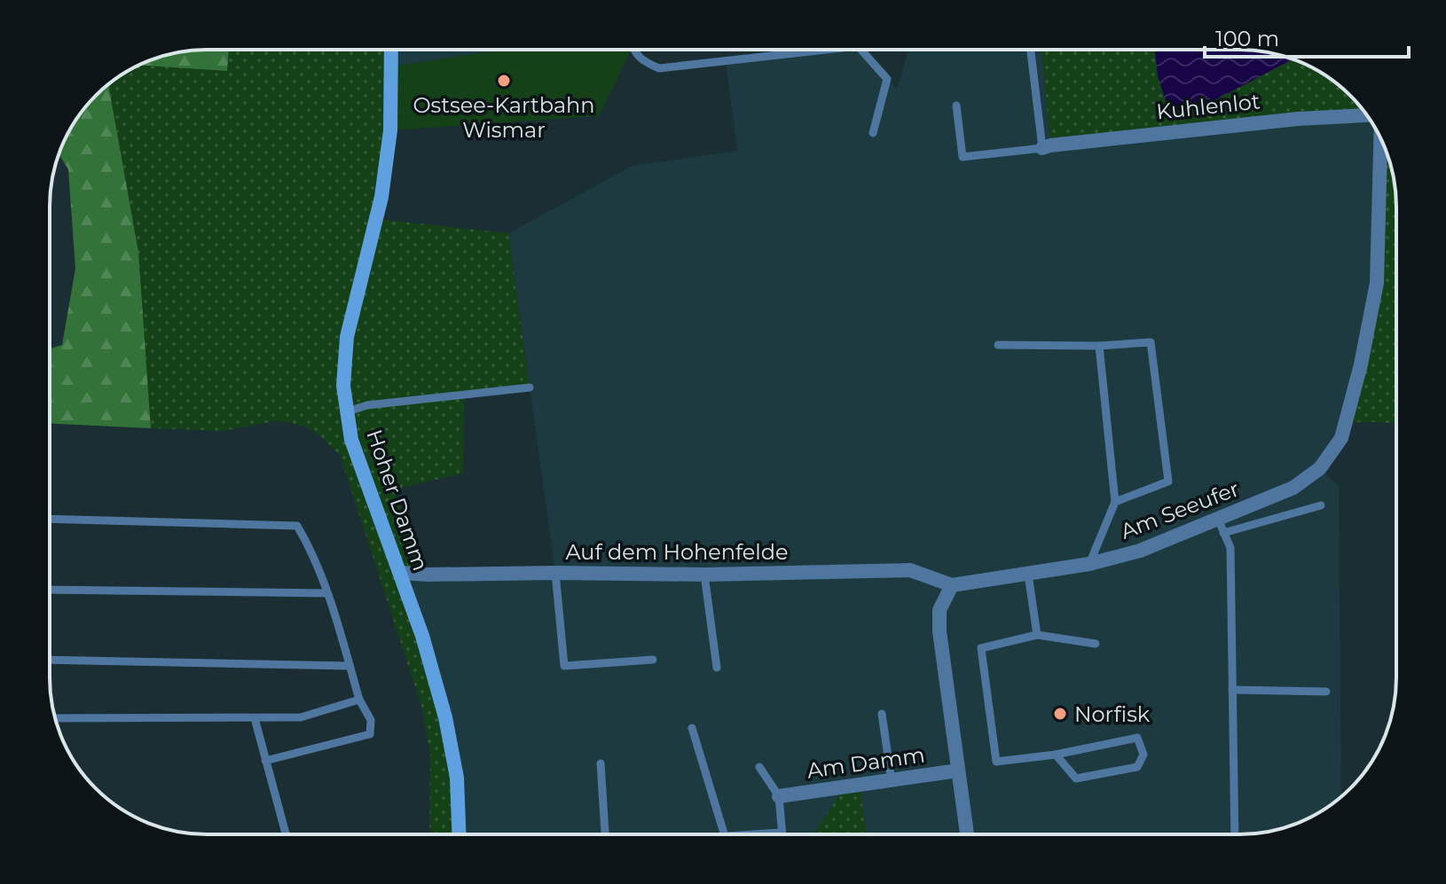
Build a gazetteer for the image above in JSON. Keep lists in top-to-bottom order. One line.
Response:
{"streets":{"main road":["Hoher Damm"],"street":["Kuhlenlot","Am Seeufer","Auf dem Hohenfelde","Am Damm"]},"crossings":[["Hoher Damm","Auf dem Hohenfelde"],["Am Seeufer","Auf dem Hohenfelde"]],"places":["Ostsee-Kartbahn Wismar","Norfisk"],"scale_bar":"100 m"}
